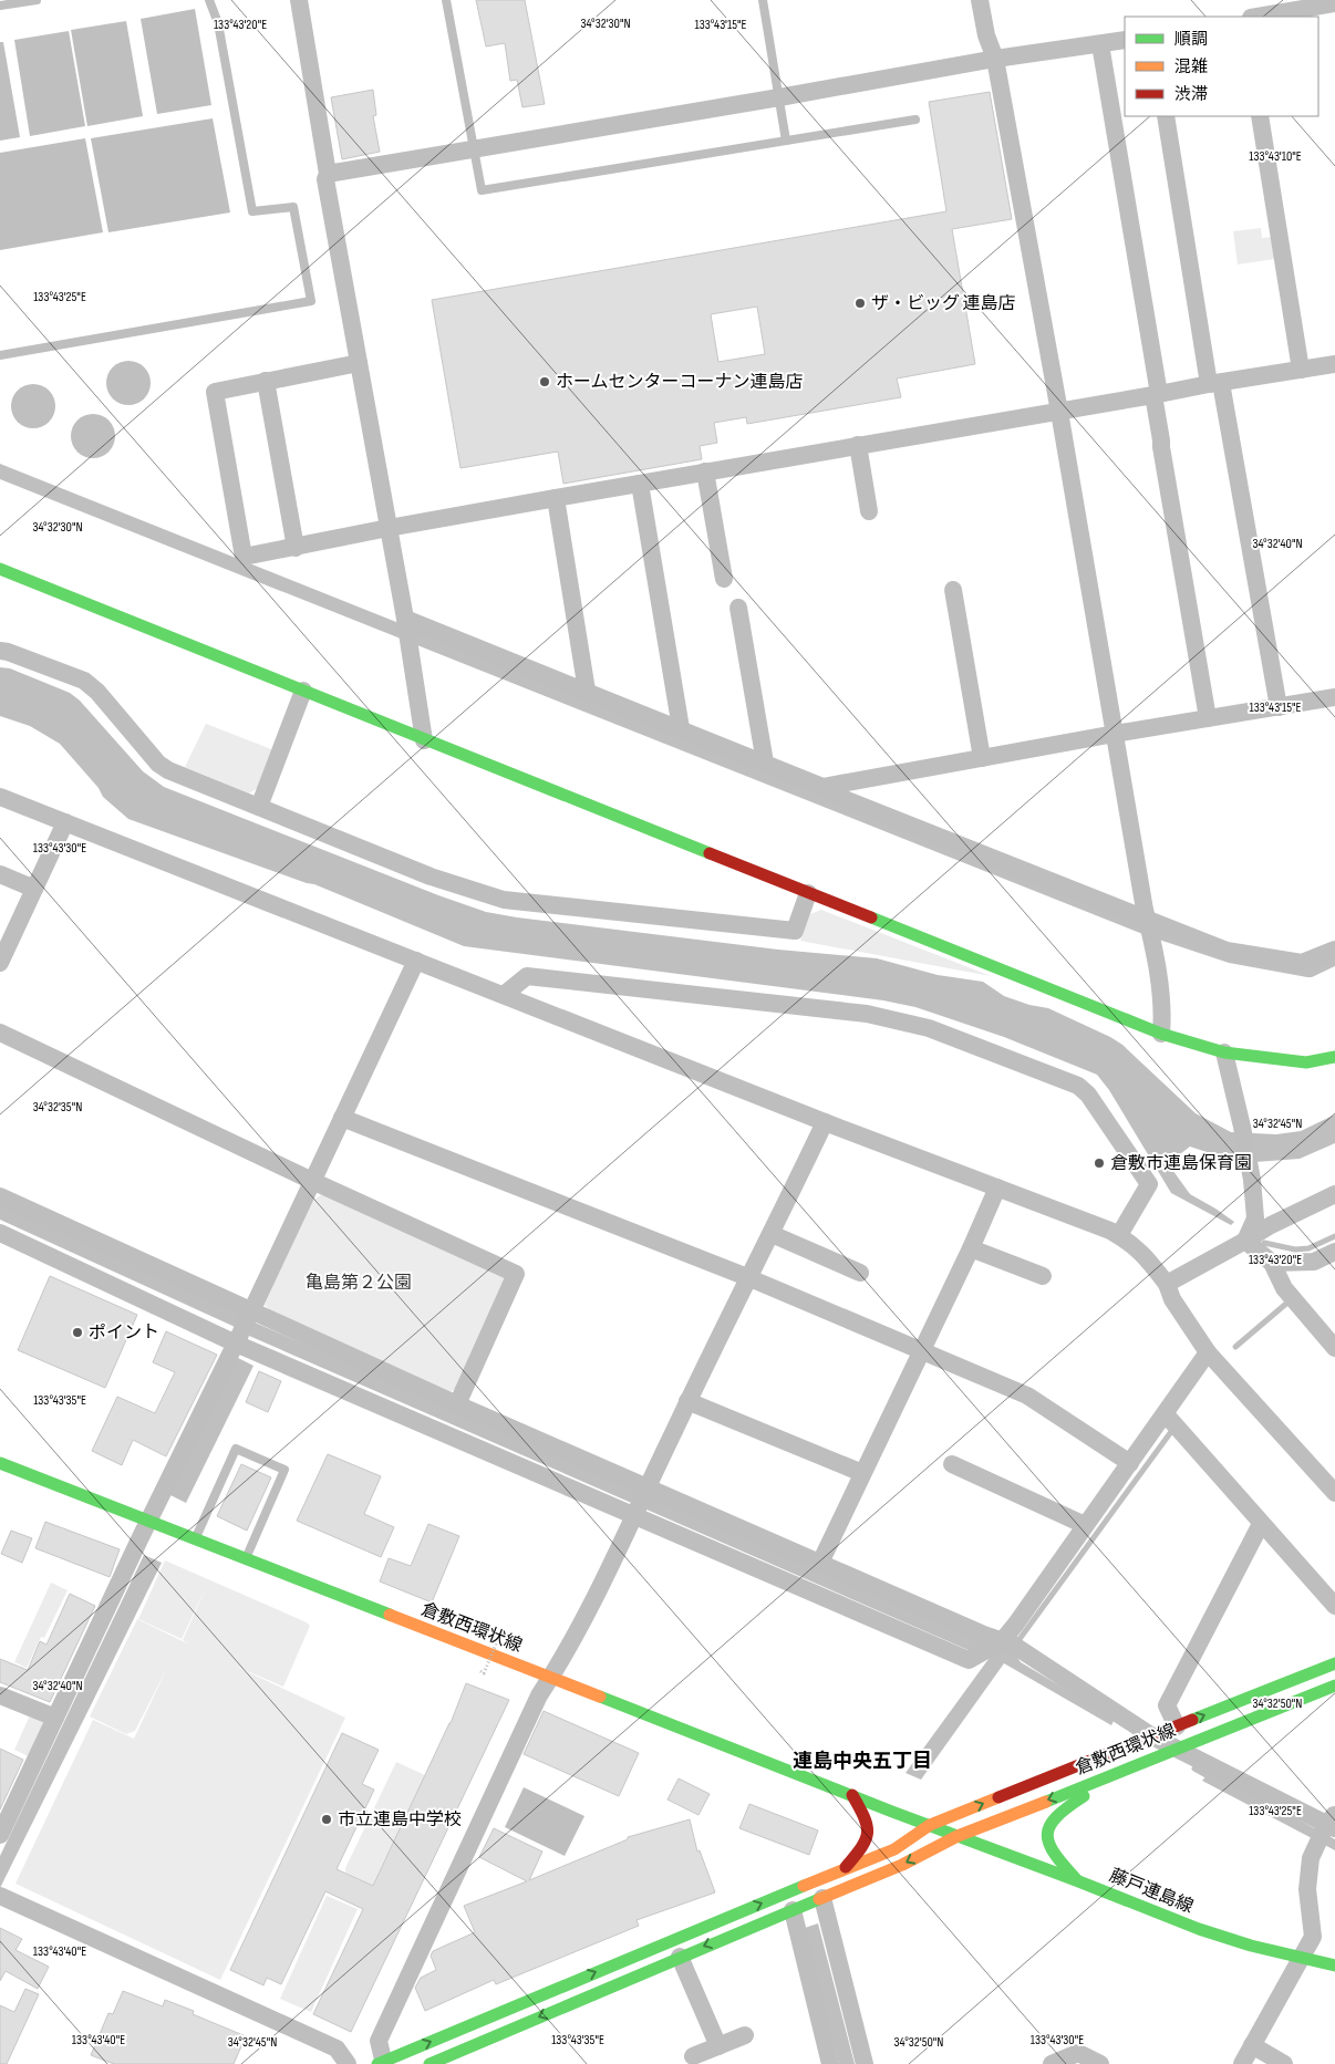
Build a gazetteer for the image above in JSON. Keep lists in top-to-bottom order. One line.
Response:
{"streets":{"street":["倉敷西環状線","藤戸連島線"]},"crossings":[["倉敷西環状線","藤戸連島線"]],"districts":["連島中央五丁目"],"parks":["亀島第２公園"],"places":["ザ・ビッグ 連島店","ホームセンターコーナン連島店","倉敷市連島保育園","ポイント","市立連島中学校"],"legend":["順調","混雑","渋滞"],"coordinates":["34°32'30\"N","133°43'20\"E","133°43'15\"E","133°43'10\"E","133°43'25\"E","34°32'40\"N","133°43'30\"E","34°32'35\"N","34°32'45\"N","133°43'35\"E","34°32'50\"N","133°43'40\"E"]}
